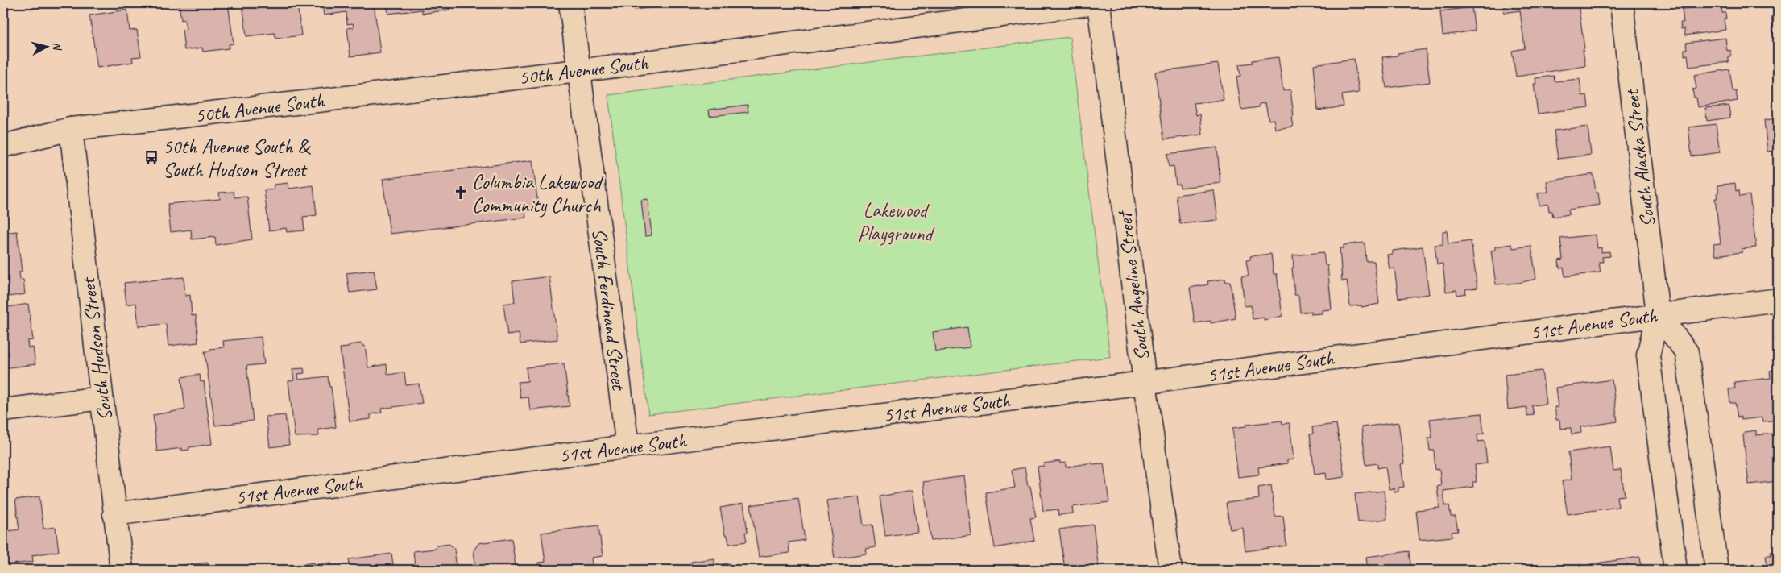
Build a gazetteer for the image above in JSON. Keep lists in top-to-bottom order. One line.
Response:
{"streets":{"street":["50th Avenue South","South Alaska Street","South Angeline Street","South Ferdinand Street","51st Avenue South","South Hudson Street"]},"crossings":[["50th Avenue South","South Ferdinand Street"],["50th Avenue South","South Hudson Street"],["South Alaska Street","51st Avenue South"],["South Angeline Street","51st Avenue South"],["South Ferdinand Street","51st Avenue South"],["51st Avenue South","South Hudson Street"]],"parks":["Lakewood Playground"],"places":{"bus stop":["50th Avenue South & South Hudson Street"],"church":["Columbia Lakewood Community Church"]},"north":"right"}
